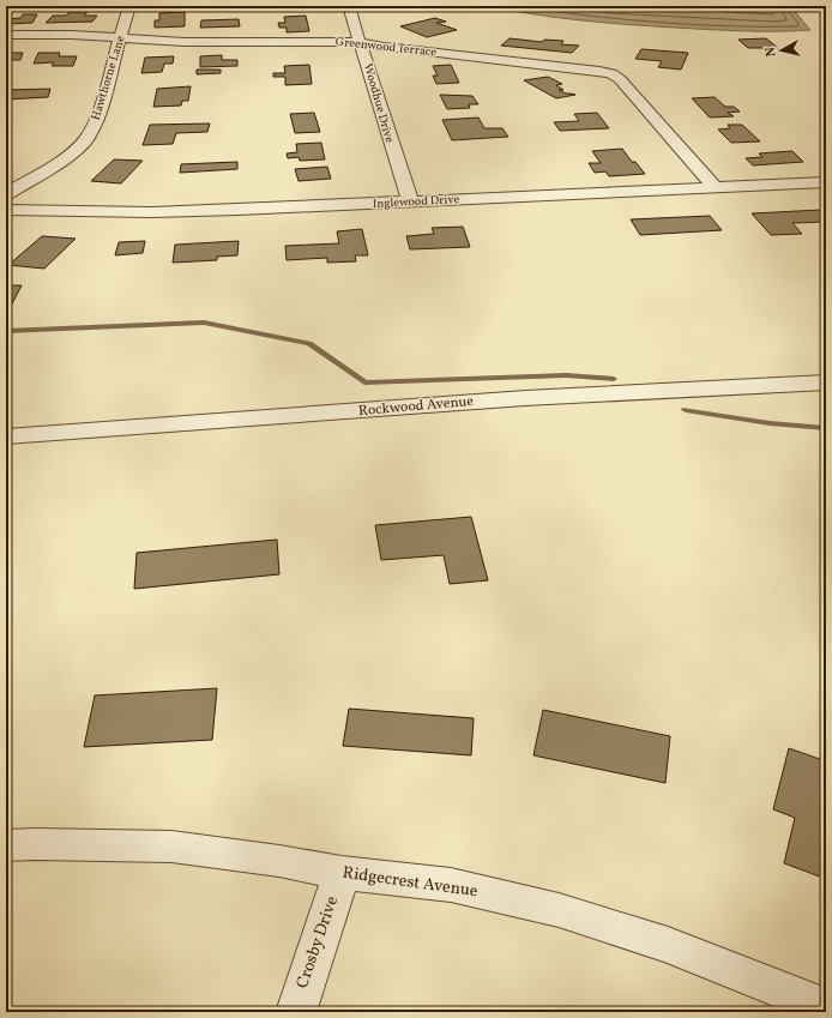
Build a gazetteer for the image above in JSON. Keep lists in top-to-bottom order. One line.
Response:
{"streets":{"street":["Greenwood Terrace","Hawthorne Lane","Woodhue Drive","Inglewood Drive","Rockwood Avenue","Ridgecrest Avenue","Crosby Drive"]},"crossings":[["Greenwood Terrace","Hawthorne Lane"],["Greenwood Terrace","Woodhue Drive"],["Greenwood Terrace","Inglewood Drive"],["Woodhue Drive","Inglewood Drive"],["Ridgecrest Avenue","Crosby Drive"]],"north":"left"}
